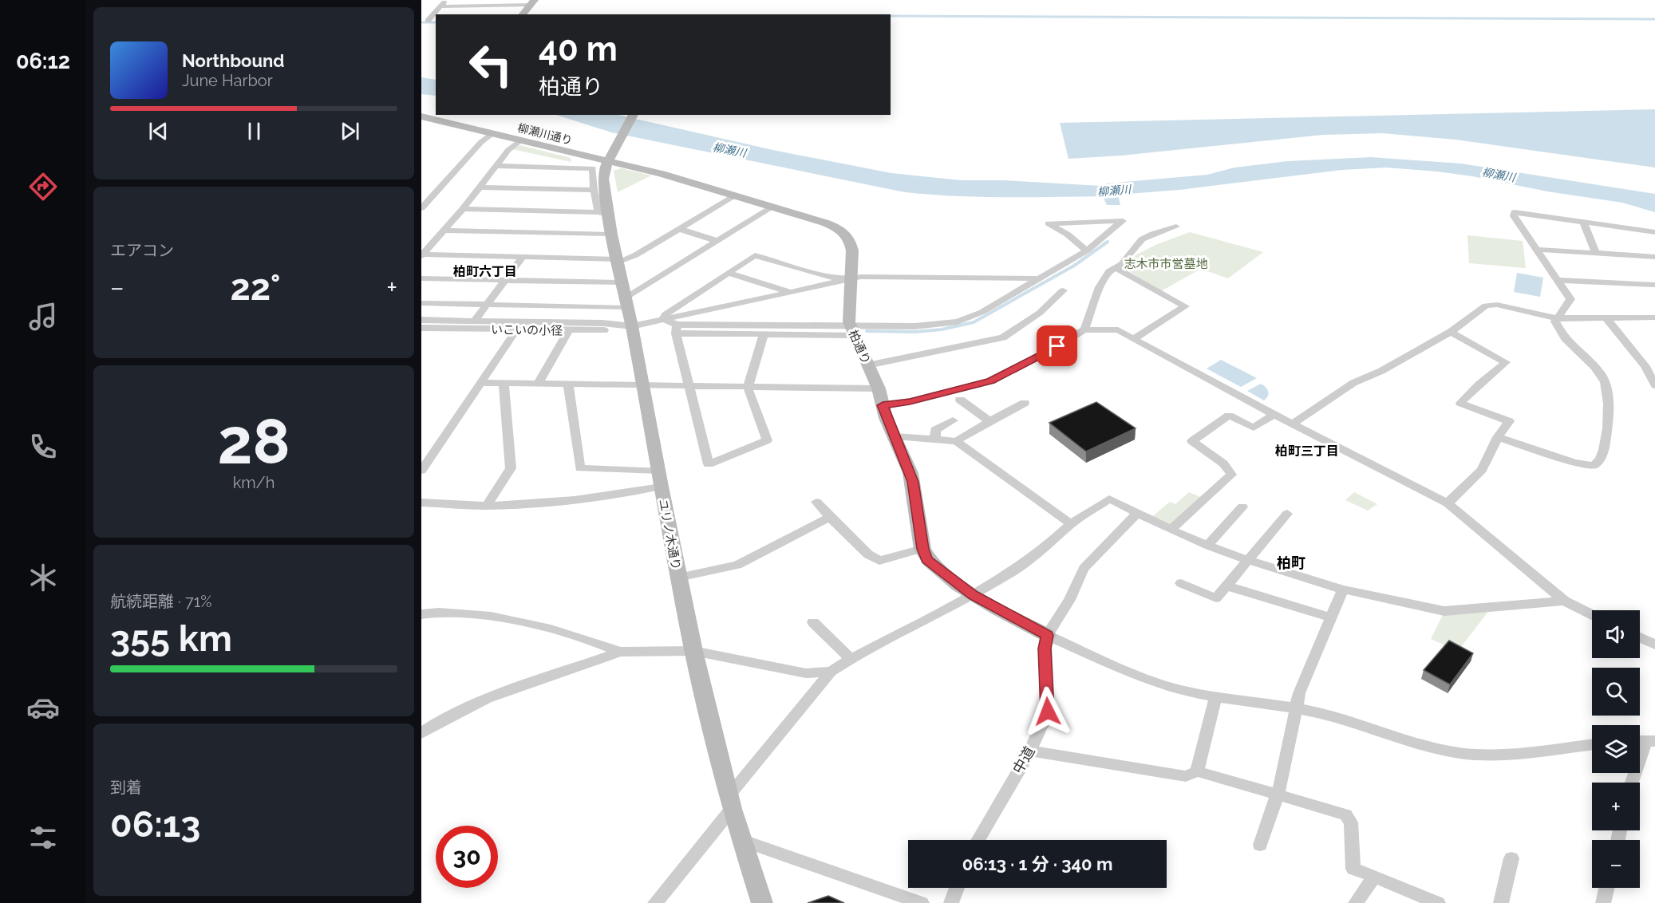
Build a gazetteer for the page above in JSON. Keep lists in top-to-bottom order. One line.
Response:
{"streets":{"street":["柳瀬川通り","いこいの小径","柏通り","ユリノ木通り","中道"]},"crossings":[["柳瀬川通り","柏通り"],["柳瀬川通り","ユリノ木通り"],["いこいの小径","柏通り"],["いこいの小径","ユリノ木通り"],["柏通り","ユリノ木通り"],["柏通り","中道"]],"districts":["柏町六丁目","柏町三丁目","柏町"],"water":["柳瀬川"],"parks":["志木市市営墓地"],"page":{"tabs":"06:12","turn":["40 m","柏通り"],"song":["Northbound","June Harbor"],"tile":["エアコン",["28","km/h"],["航続距離 · 71%","355 km"],["到着","06:13"]],"heat":["−","22°","+"],"map_buttons":["+","−"],"limit":"30","trip":"06:13 · 1 分 · 340 m"}}
